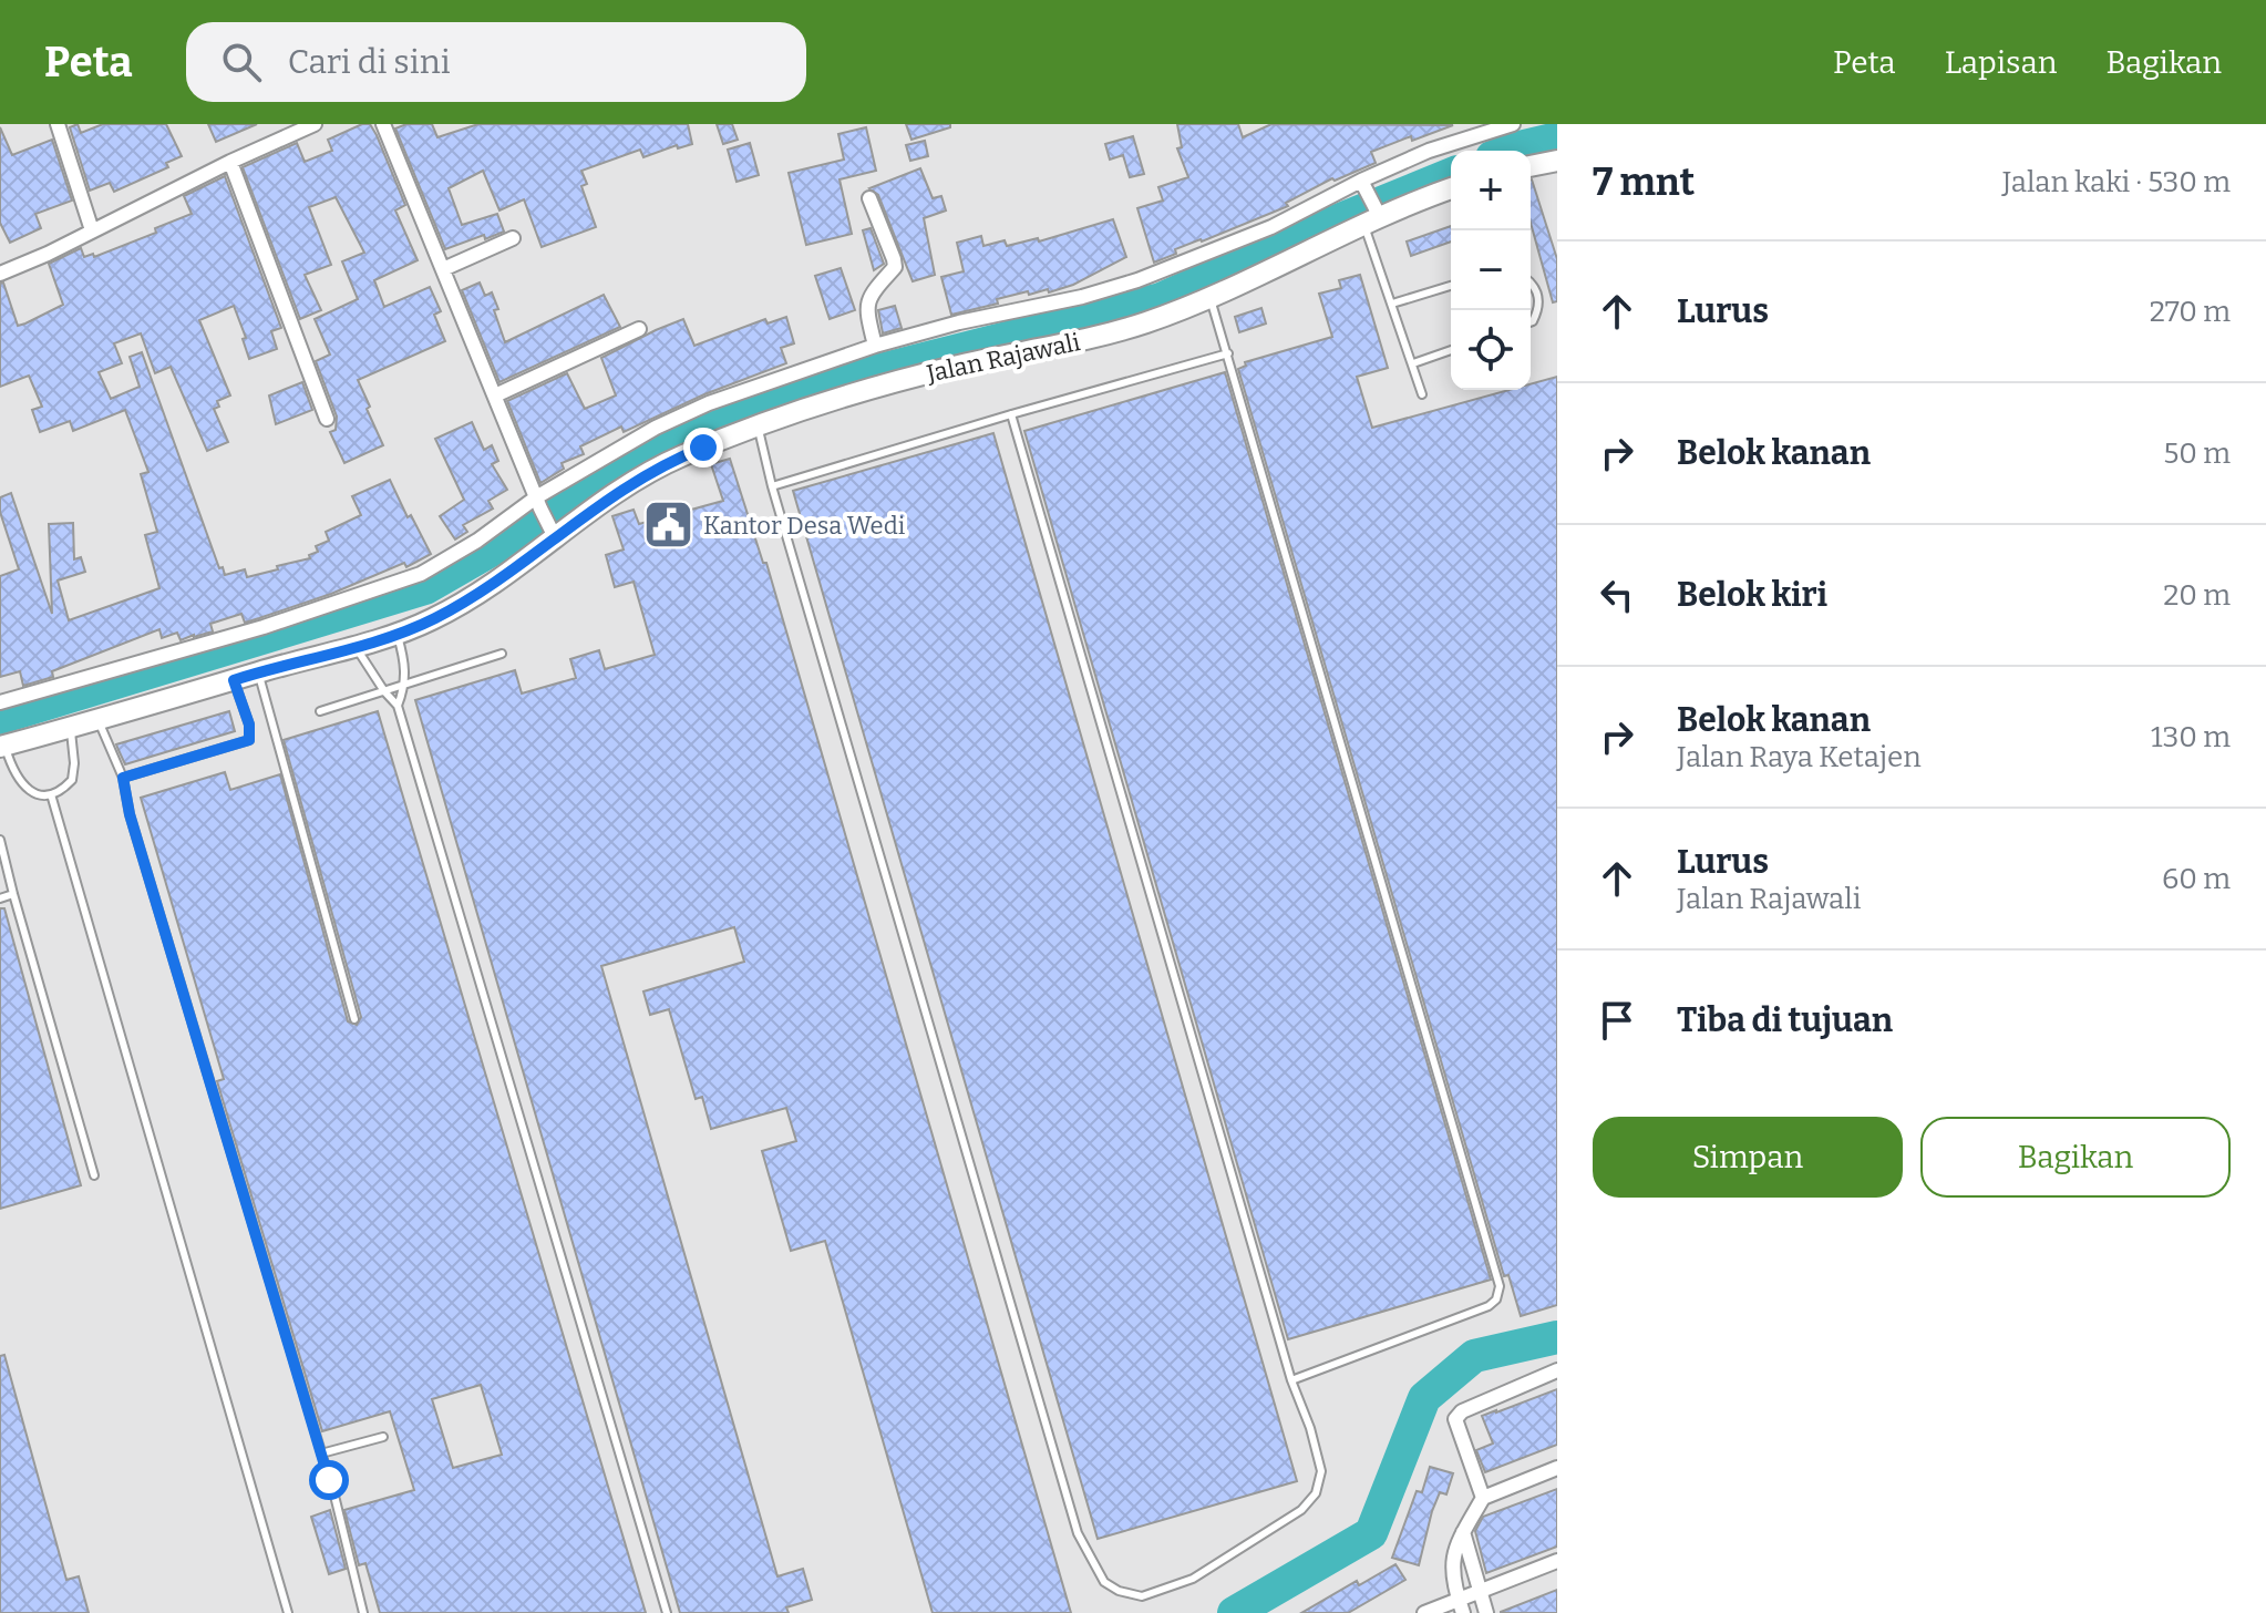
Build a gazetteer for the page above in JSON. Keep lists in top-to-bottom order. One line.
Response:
{"streets":{"street":["Jalan Rajawali"]},"places":{"public building":["Kantor Desa Wedi"]},"page":{"header":"Peta","search":"Cari di sini","nav":["Peta","Lapisan","Bagikan"],"heading":["7 mnt","Jalan kaki · 530 m"],"map_buttons":["+","−"],"list":[["Lurus","270 m"],["Belok kanan","50 m"],["Belok kiri","20 m"],["Belok kanan","Jalan Raya Ketajen","130 m"],["Lurus","Jalan Rajawali","60 m"],"Tiba di tujuan"],"buttons":["Simpan","Bagikan"]}}
